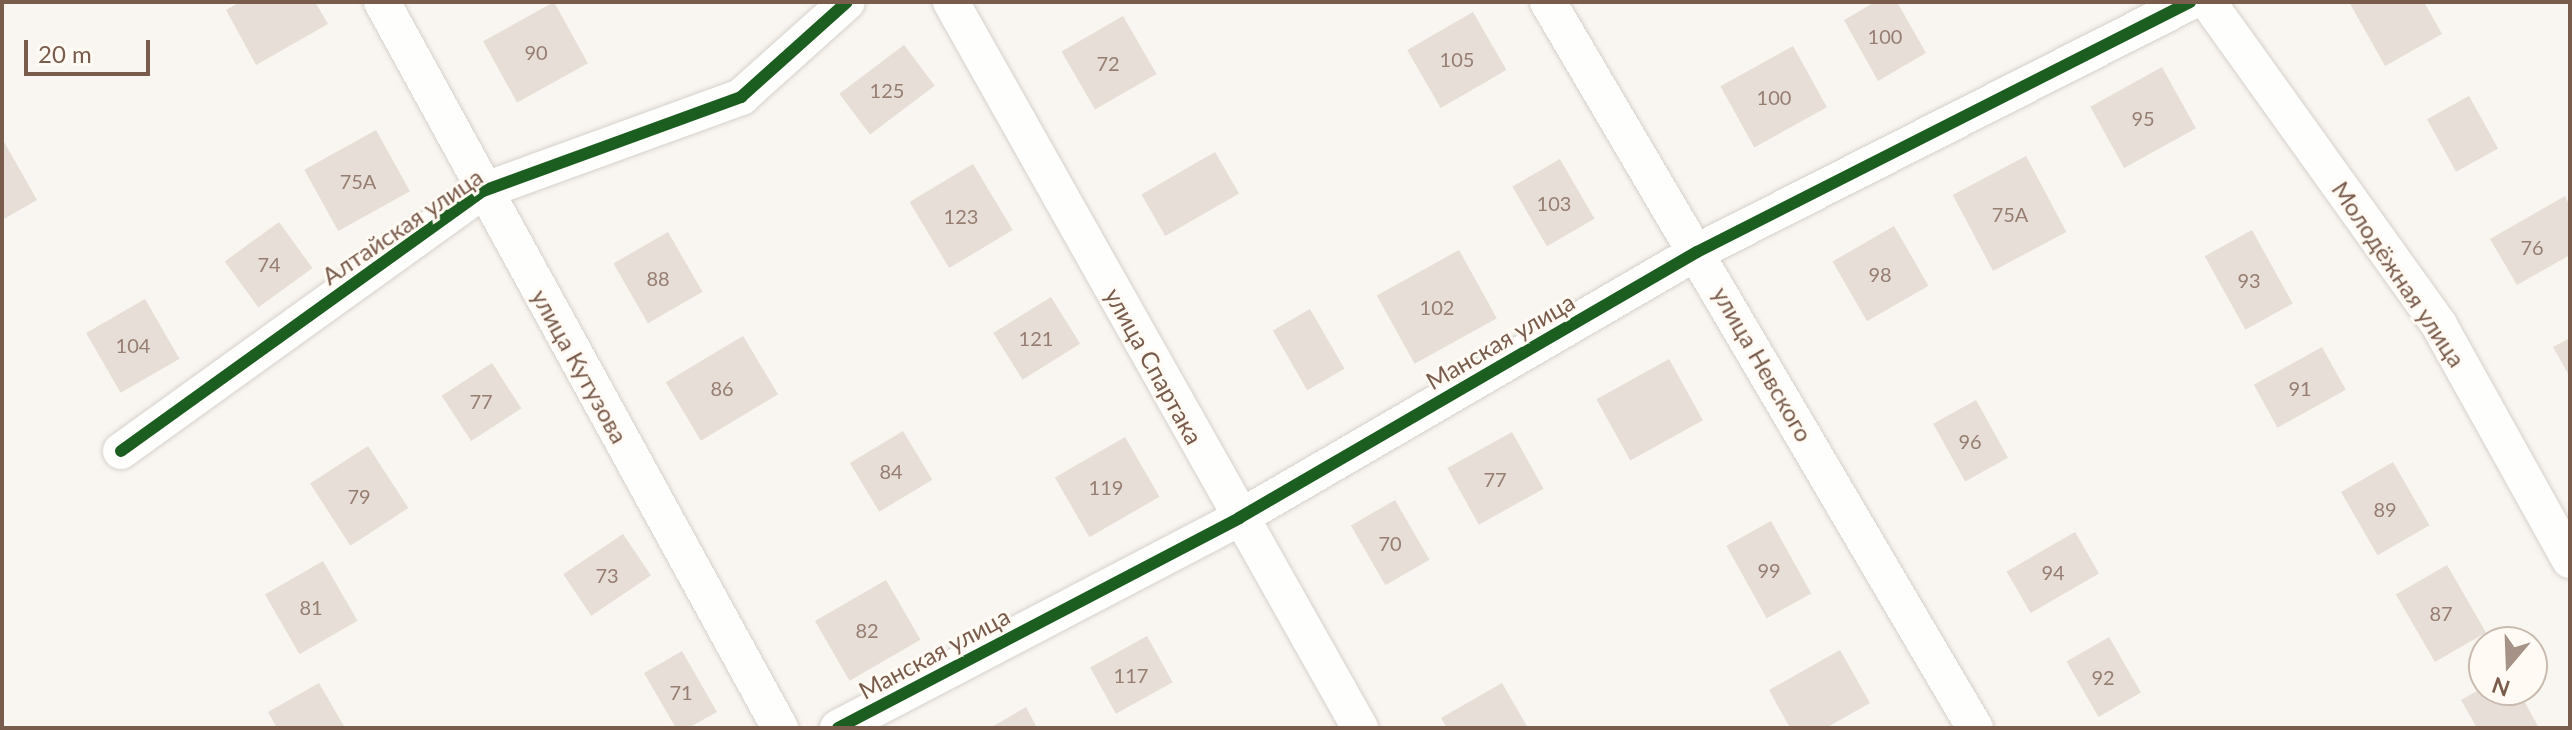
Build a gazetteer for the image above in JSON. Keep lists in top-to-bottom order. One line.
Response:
{"streets":{"street":["Алтайская улица","Молодёжная улица","Манская улица","улица Невского","улица Кутузова","улица Спартака"]},"crossings":[["Алтайская улица","улица Кутузова"],["Манская улица","улица Невского"],["Манская улица","улица Спартака"]],"house_numbers":["100","90","105","72","125","100","95","75А","103","75А","123","76","74","98","88","93","102","121","104","86","91","77","96","84","77","119","79","89","70","99","94","73","81","87","82","117","92","71"],"scale_bar":"20 m","north":"bottom"}
